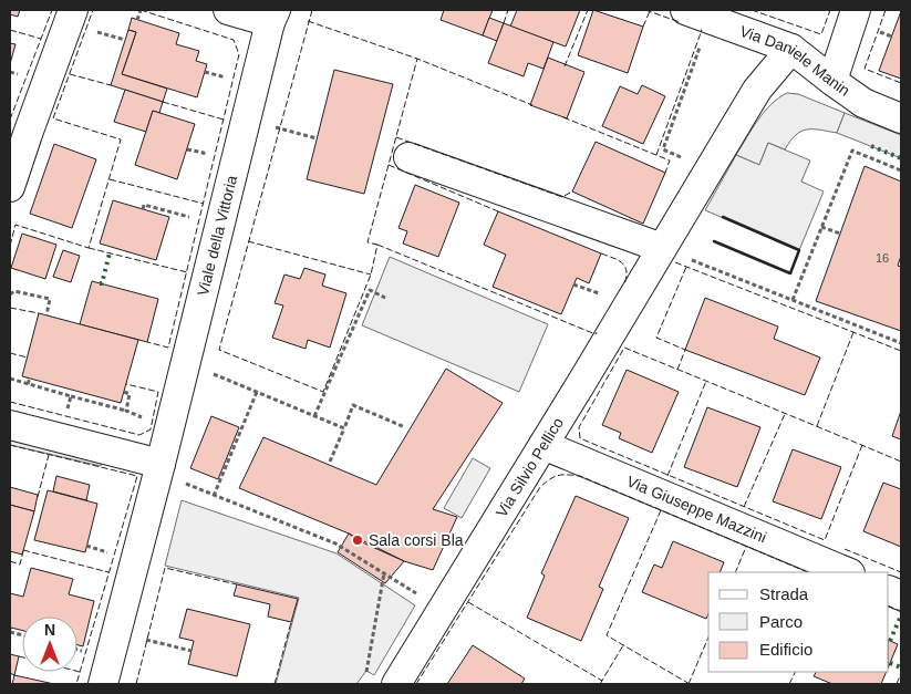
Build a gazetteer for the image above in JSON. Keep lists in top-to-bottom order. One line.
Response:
{"streets":{"street":["Via Daniele Manin","Viale della Vittoria","Via Silvio Pellico","Via Giuseppe Mazzini"]},"crossings":[["Via Daniele Manin","Via Silvio Pellico"],["Via Silvio Pellico","Via Giuseppe Mazzini"]],"places":["Sala corsi Bla"],"house_numbers":["16"],"legend":["Strada","Parco","Edificio"],"north":"top"}
